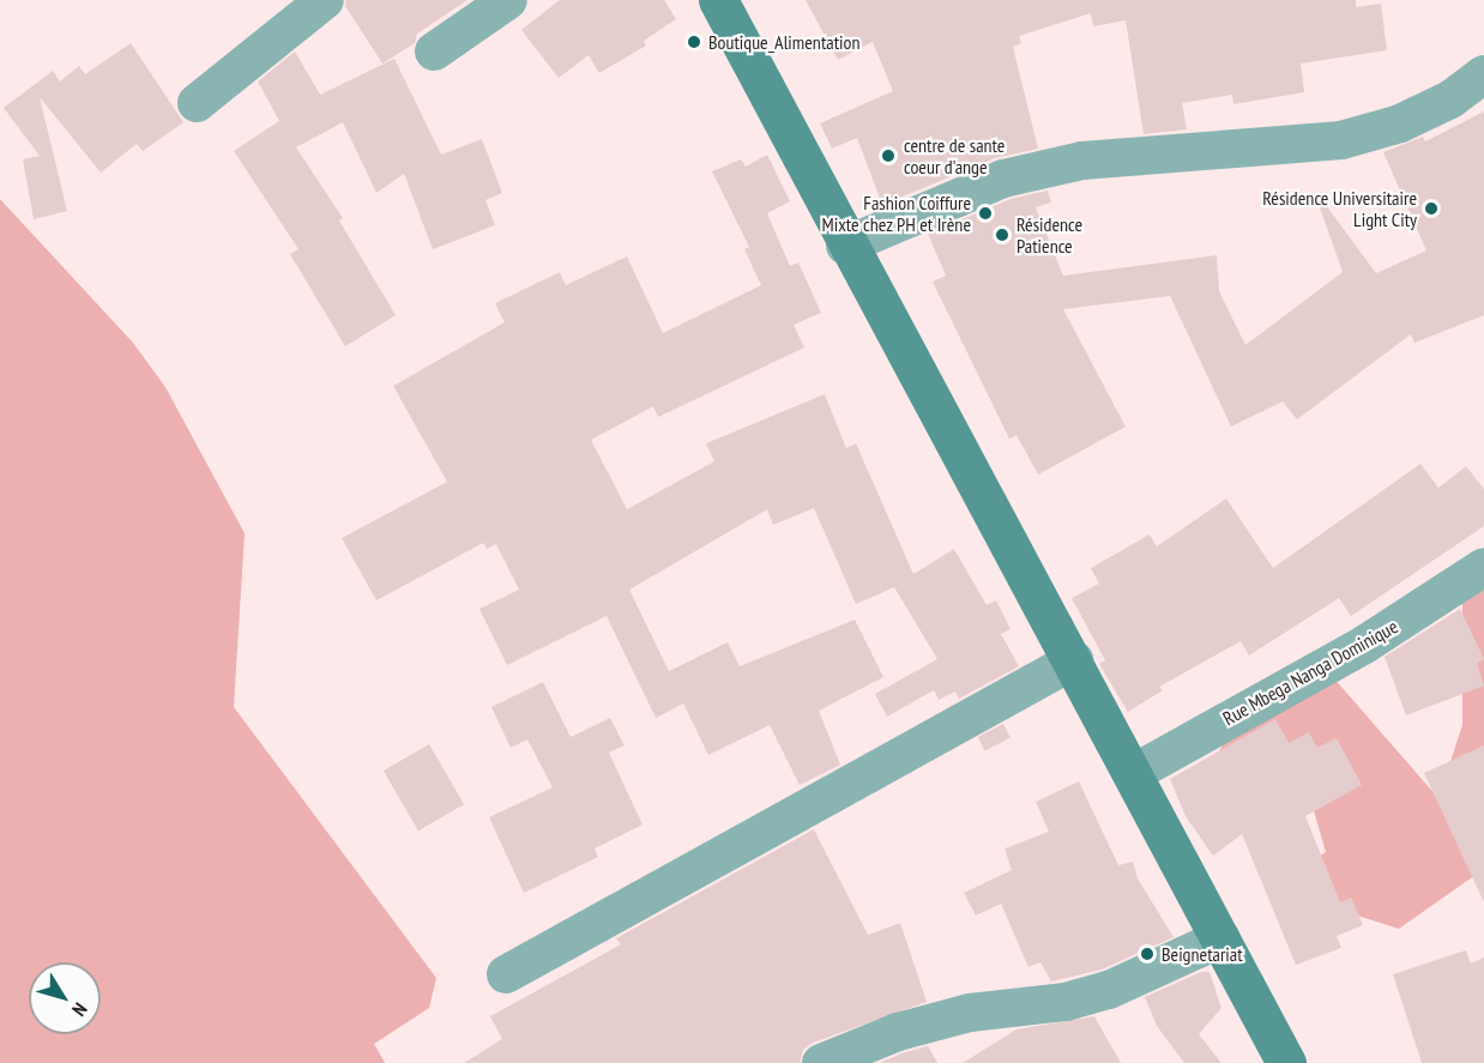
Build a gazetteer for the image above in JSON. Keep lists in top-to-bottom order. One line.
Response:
{"streets":{"street":["Rue Mbega Nanga Dominique"]},"places":["Boutique_Alimentation","centre de sante coeur d'ange","Résidence Universitaire Light City","Fashion Coiffure Mixte chez PH et Irène","Résidence Patience","Beignetariat"],"north":"bottom right"}
